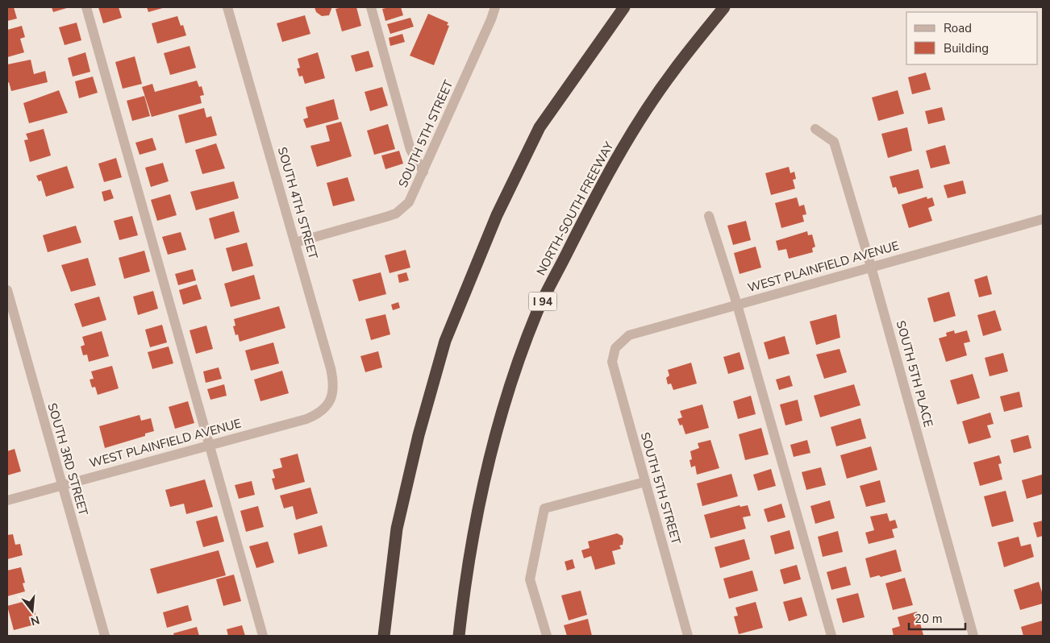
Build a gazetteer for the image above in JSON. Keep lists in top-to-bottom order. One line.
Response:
{"streets":{"highway":["NORTH-SOUTH FREEWAY","I 94"],"street":["SOUTH 5TH STREET","SOUTH 4TH STREET","WEST PLAINFIELD AVENUE","SOUTH 5TH PLACE","SOUTH 3RD STREET"]},"crossings":[["SOUTH 5TH STREET","SOUTH 4TH STREET"],["SOUTH 5TH STREET","WEST PLAINFIELD AVENUE"],["SOUTH 4TH STREET","WEST PLAINFIELD AVENUE"],["WEST PLAINFIELD AVENUE","SOUTH 5TH PLACE"],["WEST PLAINFIELD AVENUE","SOUTH 3RD STREET"]],"legend":["Road","Building"],"scale_bar":"20 m","north":"bottom"}
